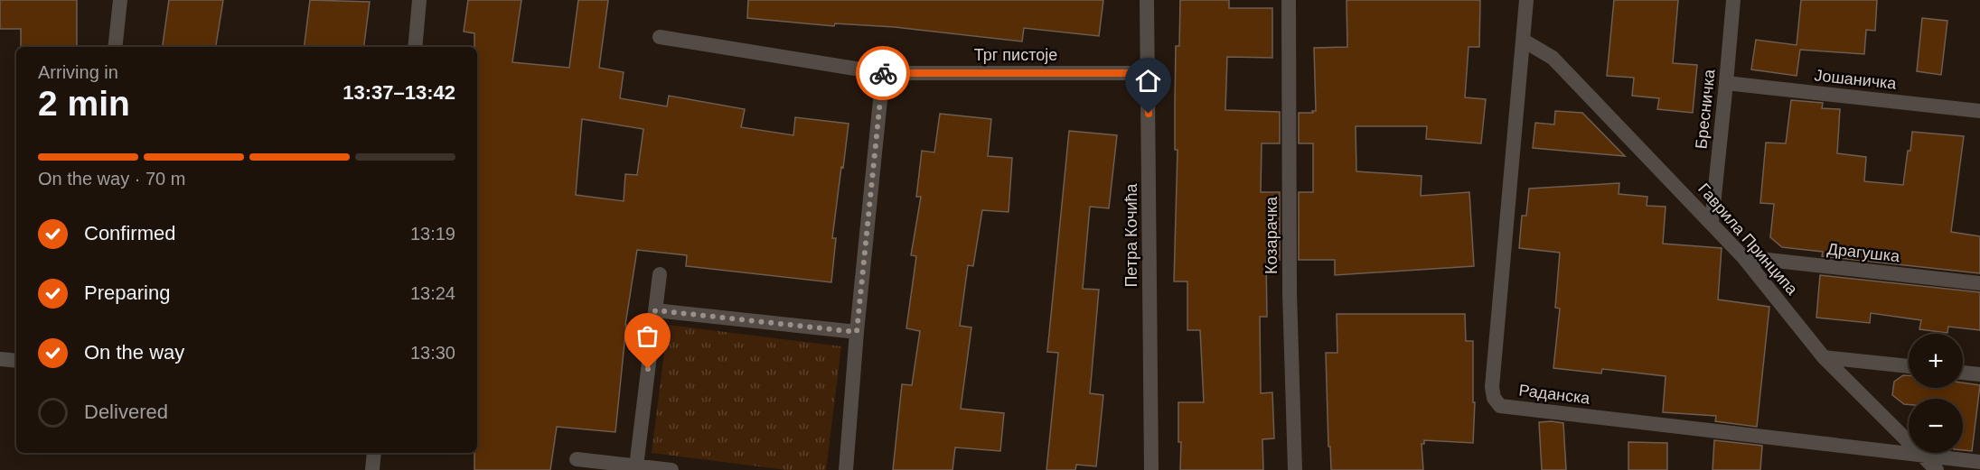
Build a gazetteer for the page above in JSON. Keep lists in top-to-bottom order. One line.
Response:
{"streets":{"street":["Трг пистоје","Јошаничка","Бресничка","Петра Кочића","Козарачка","Гаврила Принципа","Драгушка","Раданска"]},"crossings":[["Трг пистоје","Петра Кочића"],["Јошаничка","Бресничка"],["Бресничка","Гаврила Принципа"],["Гаврила Принципа","Драгушка"],["Гаврила Принципа","Раданска"]],"page":{"heading":["2 min","Arriving in","13:37–13:42"],"bar":"On the way · 70 m","list":[["Confirmed","13:19"],["Preparing","13:24"],["On the way","13:30"],"Delivered"],"map_buttons":["+","−"]}}
